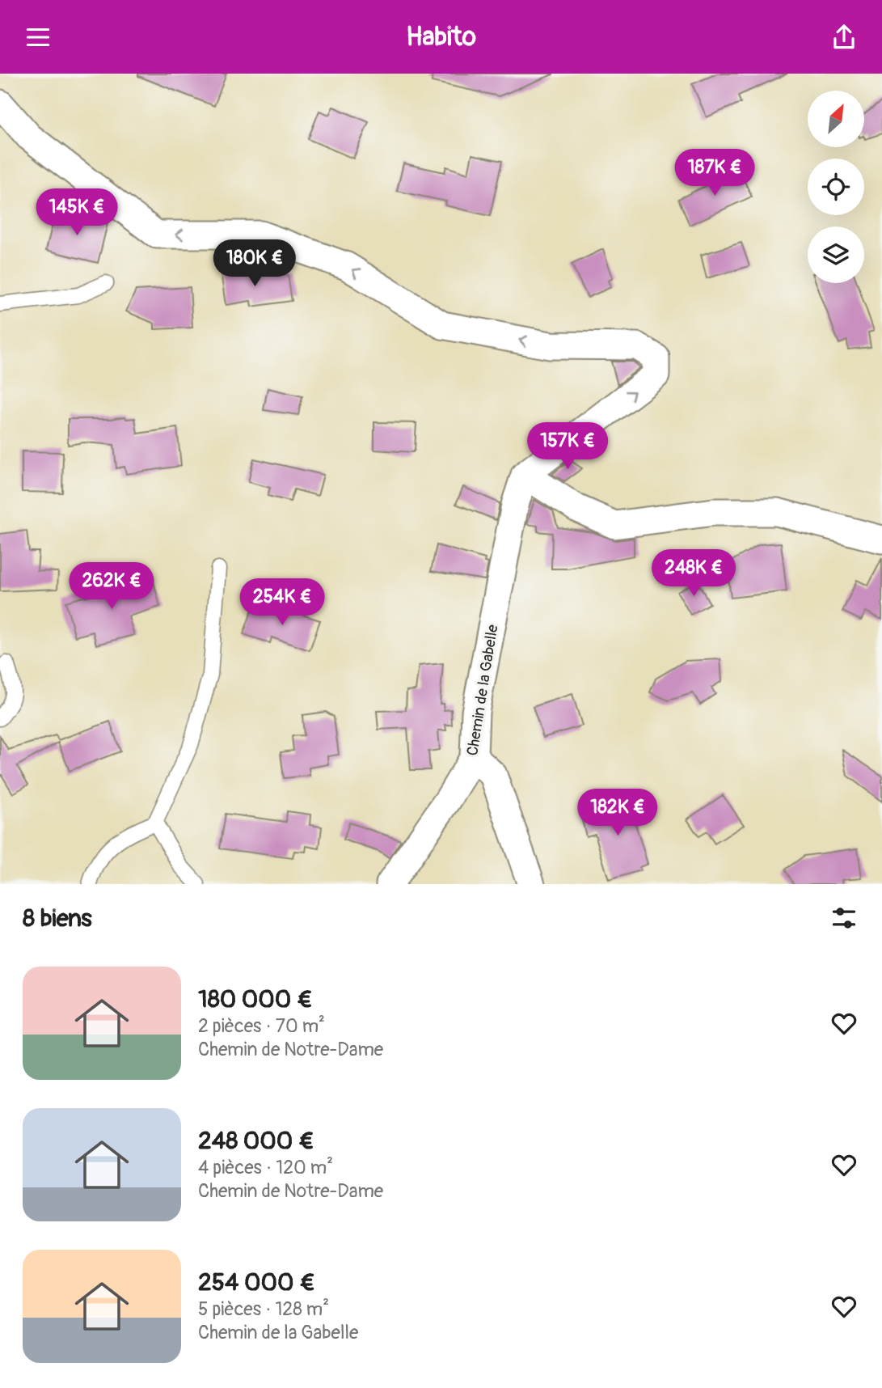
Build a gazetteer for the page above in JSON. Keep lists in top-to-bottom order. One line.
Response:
{"streets":{"street":["Chemin de la Gabelle"]},"north":"top right","page":{"header":"Habito","price":["187K €","145K €","180K €","157K €","248K €","262K €","254K €","182K €"],"heading":"8 biens","list":[{"name":"180 000 €","note":"2 pièces · 70 m² · Chemin de Notre-Dame"},{"name":"248 000 €","note":"4 pièces · 120 m² · Chemin de Notre-Dame"},{"name":"254 000 €","note":"5 pièces · 128 m² · Chemin de la Gabelle"}]}}
